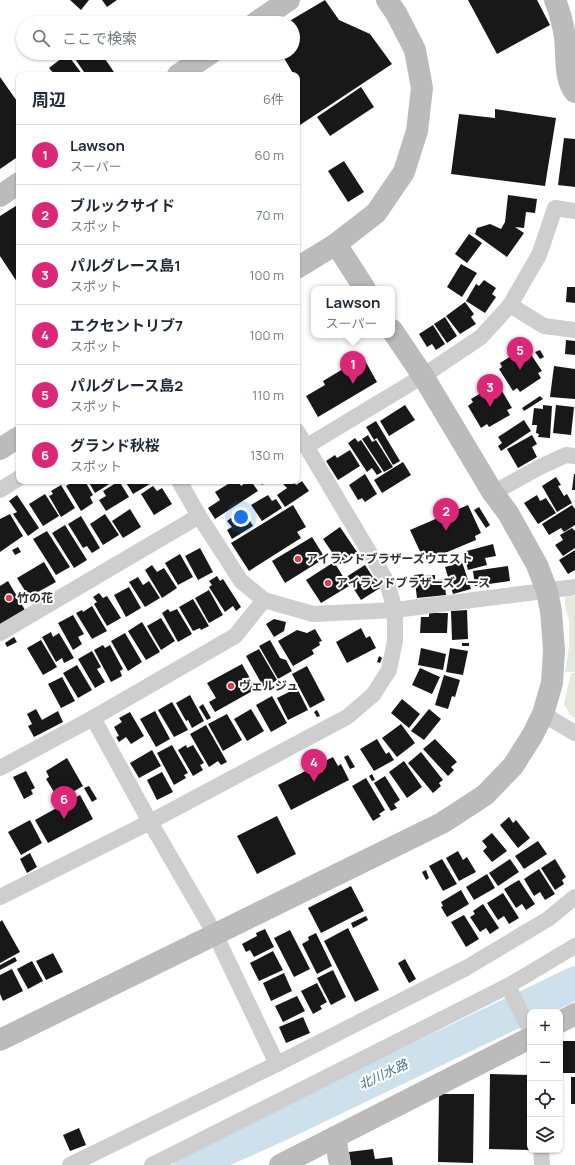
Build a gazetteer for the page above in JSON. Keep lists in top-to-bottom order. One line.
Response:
{"water":["北川水路"],"places":["アイランドブラザーズウエスト","アイランドブラザーズノース","竹の花","ヴェルジュ"],"page":{"search":"ここで検索","heading":["周辺","6件"],"list":[{"mark":"1","name":"Lawson","note":"スーパー","value":"60 m"},{"mark":"2","name":"ブルックサイド","note":"スポット","value":"70 m"},{"mark":"3","name":"パルグレース島1","note":"スポット","value":"100 m"},{"mark":"4","name":"エクセントリブ7","note":"スポット","value":"100 m"},{"mark":"5","name":"パルグレース島2","note":"スポット","value":"110 m"},{"mark":"6","name":"グランド秋桜","note":"スポット","value":"130 m"}],"popup":["Lawson","スーパー"],"pins":["5","1","3","2","4","6"],"map_buttons":["+","−"]}}
